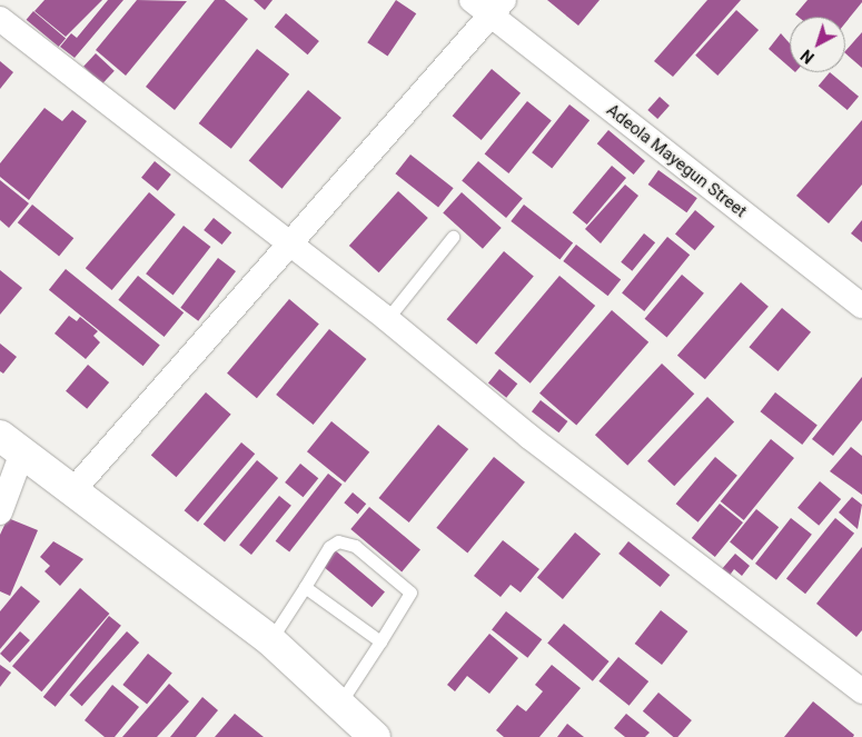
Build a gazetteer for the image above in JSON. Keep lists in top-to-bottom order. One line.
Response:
{"streets":{"street":["Adeola Mayegun Street"]},"north":"bottom left"}
